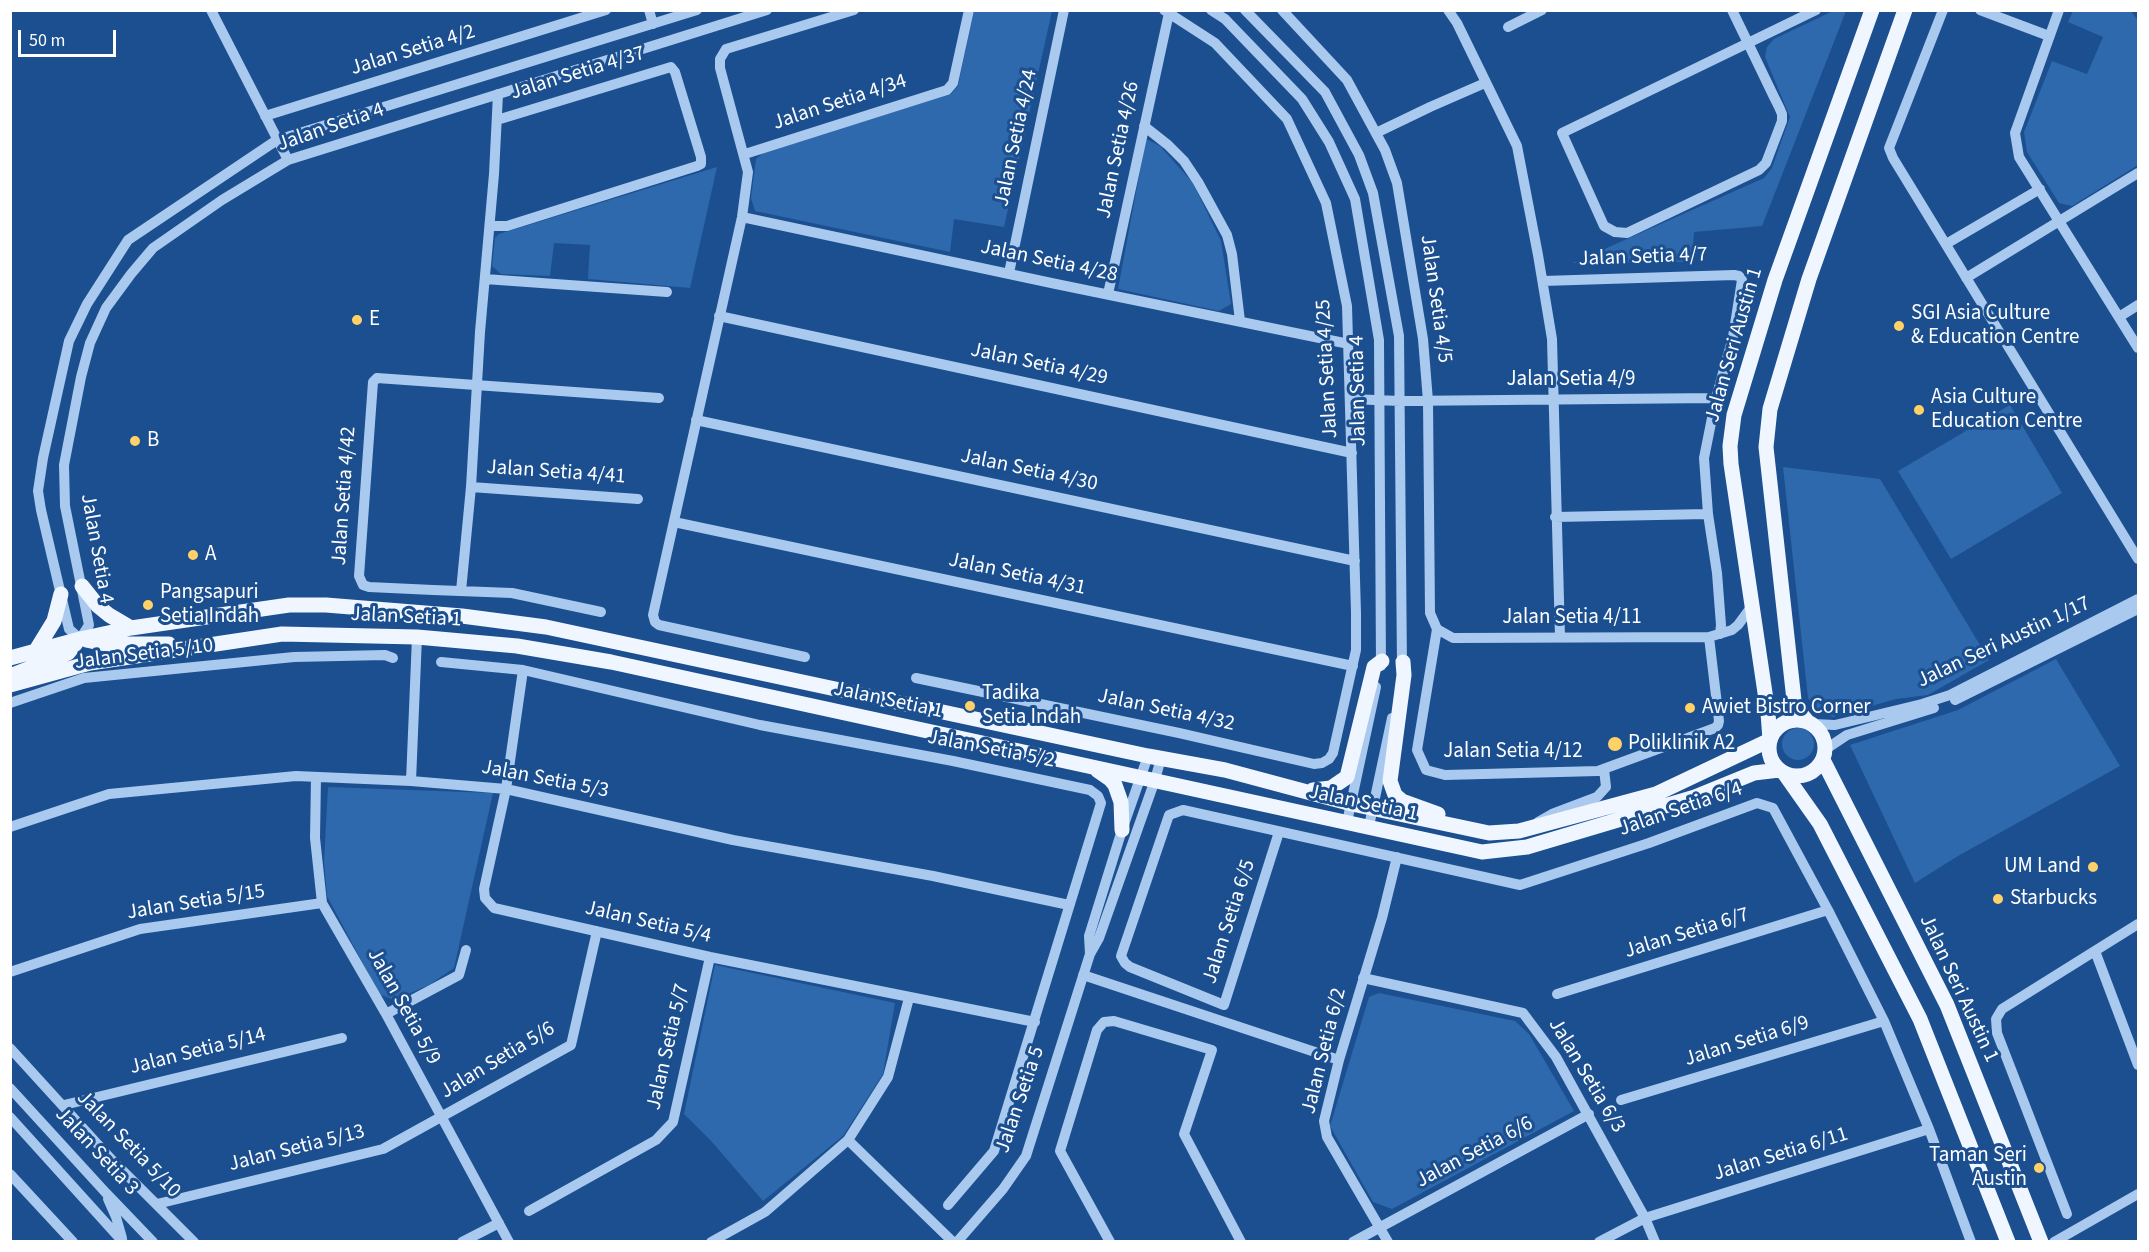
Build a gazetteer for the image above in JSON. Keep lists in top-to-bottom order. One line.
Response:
{"streets":{"main road":["Jalan Seri Austin 1","Jalan Setia 1"],"street":["Jalan Setia 4/2","Jalan Setia 4/37","Jalan Setia 4/34","Jalan Setia 4","Jalan Setia 4/24","Jalan Setia 4/26","Jalan Setia 4/7","Jalan Setia 4/28","Jalan Setia 4/5","Jalan Setia 4/29","Jalan Setia 4/25","Jalan Setia 4/9","Jalan Setia 4/30","Jalan Setia 4/41","Jalan Setia 4/42","Jalan Setia 4/31","Jalan Setia 4/11","Jalan Seri Austin 1/17","Jalan Setia 5/10","Jalan Setia 4/32","Jalan Setia 5/2","Jalan Setia 4/12","Jalan Setia 5/3","Jalan Setia 6/4","Jalan Setia 5/15","Jalan Setia 6/5","Jalan Setia 5/4","Jalan Setia 6/7","Jalan Setia 5/9","Jalan Setia 6/9","Jalan Setia 5/7","Jalan Setia 6/2","Jalan Setia 5/14","Jalan Setia 5/6","Jalan Setia 6/3","Jalan Setia 5","Jalan Setia 5/13","Jalan Setia 3","Jalan Setia 6/6","Jalan Setia 6/11"]},"crossings":[["Jalan Setia 4","Jalan Setia 4/9"],["Jalan Setia 4","Jalan Setia 1"],["Jalan Setia 4/24","Jalan Setia 4/28"],["Jalan Setia 4/26","Jalan Setia 4/28"],["Jalan Setia 4/26","Jalan Setia 4/25"],["Jalan Setia 4/7","Jalan Setia 4/9"],["Jalan Setia 4/28","Jalan Setia 4/25"],["Jalan Setia 4/5","Jalan Setia 4/9"],["Jalan Setia 4/5","Jalan Setia 4/11"],["Jalan Setia 4/5","Jalan Setia 4/12"],["Jalan Seri Austin 1","Jalan Setia 1"],["Jalan Seri Austin 1","Jalan Setia 4/11"],["Jalan Seri Austin 1","Jalan Seri Austin 1/17"],["Jalan Setia 4/29","Jalan Setia 4/25"],["Jalan Setia 4/25","Jalan Setia 4/9"],["Jalan Setia 4/25","Jalan Setia 4/30"],["Jalan Setia 4/25","Jalan Setia 4/31"],["Jalan Setia 4/25","Jalan Setia 4/32"],["Jalan Setia 1","Jalan Seri Austin 1/17"],["Jalan Setia 1","Jalan Setia 5"],["Jalan Setia 4/11","Jalan Setia 4/12"],["Jalan Setia 5/10","Jalan Setia 5/14"],["Jalan Setia 5/10","Jalan Setia 5/13"],["Jalan Setia 5/2","Jalan Setia 5/3"],["Jalan Setia 5/2","Jalan Setia 5/4"],["Jalan Setia 5/3","Jalan Setia 5/4"],["Jalan Setia 5/3","Jalan Setia 5/9"],["Jalan Setia 6/4","Jalan Setia 6/5"],["Jalan Setia 6/4","Jalan Setia 6/7"],["Jalan Setia 6/4","Jalan Setia 6/9"],["Jalan Setia 6/4","Jalan Setia 6/2"],["Jalan Setia 6/4","Jalan Setia 6/11"],["Jalan Setia 5/15","Jalan Setia 5/9"],["Jalan Setia 5/4","Jalan Setia 5/7"],["Jalan Setia 5/4","Jalan Setia 5/6"],["Jalan Setia 5/9","Jalan Setia 5/6"],["Jalan Setia 5/9","Jalan Setia 5/13"],["Jalan Setia 6/2","Jalan Setia 6/3"],["Jalan Setia 6/2","Jalan Setia 6/6"],["Jalan Setia 5/6","Jalan Setia 5/13"],["Jalan Setia 6/3","Jalan Setia 6/6"],["Jalan Setia 6/3","Jalan Setia 6/11"]],"places":["E","SGI Asia Culture & Education Centre","Asia Culture Education Centre","B","A","Pangsapuri Setia Indah","Tadika Setia Indah","Awiet Bistro Corner","Poliklinik A2","UM Land","Starbucks","Taman Seri Austin"],"scale_bar":"50 m"}
